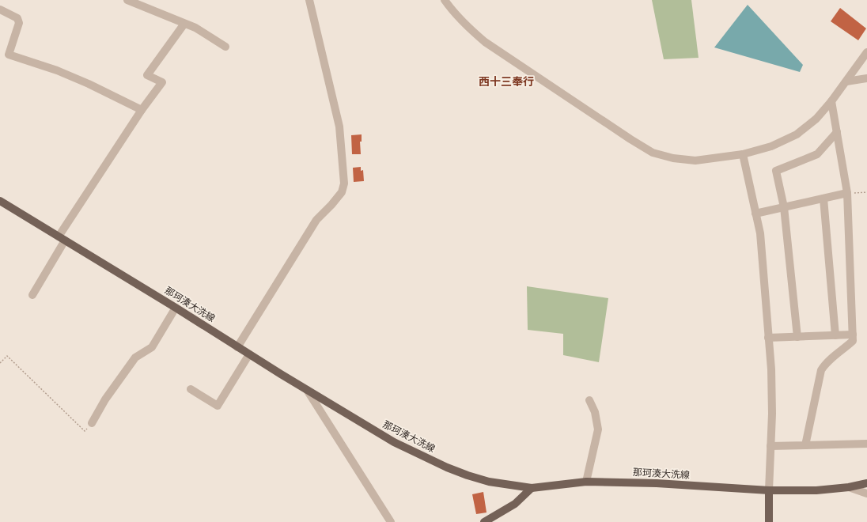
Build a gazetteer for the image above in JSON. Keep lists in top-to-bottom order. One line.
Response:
{"streets":{"main road":["那珂湊大洗線"]},"districts":["西十三奉行"]}
